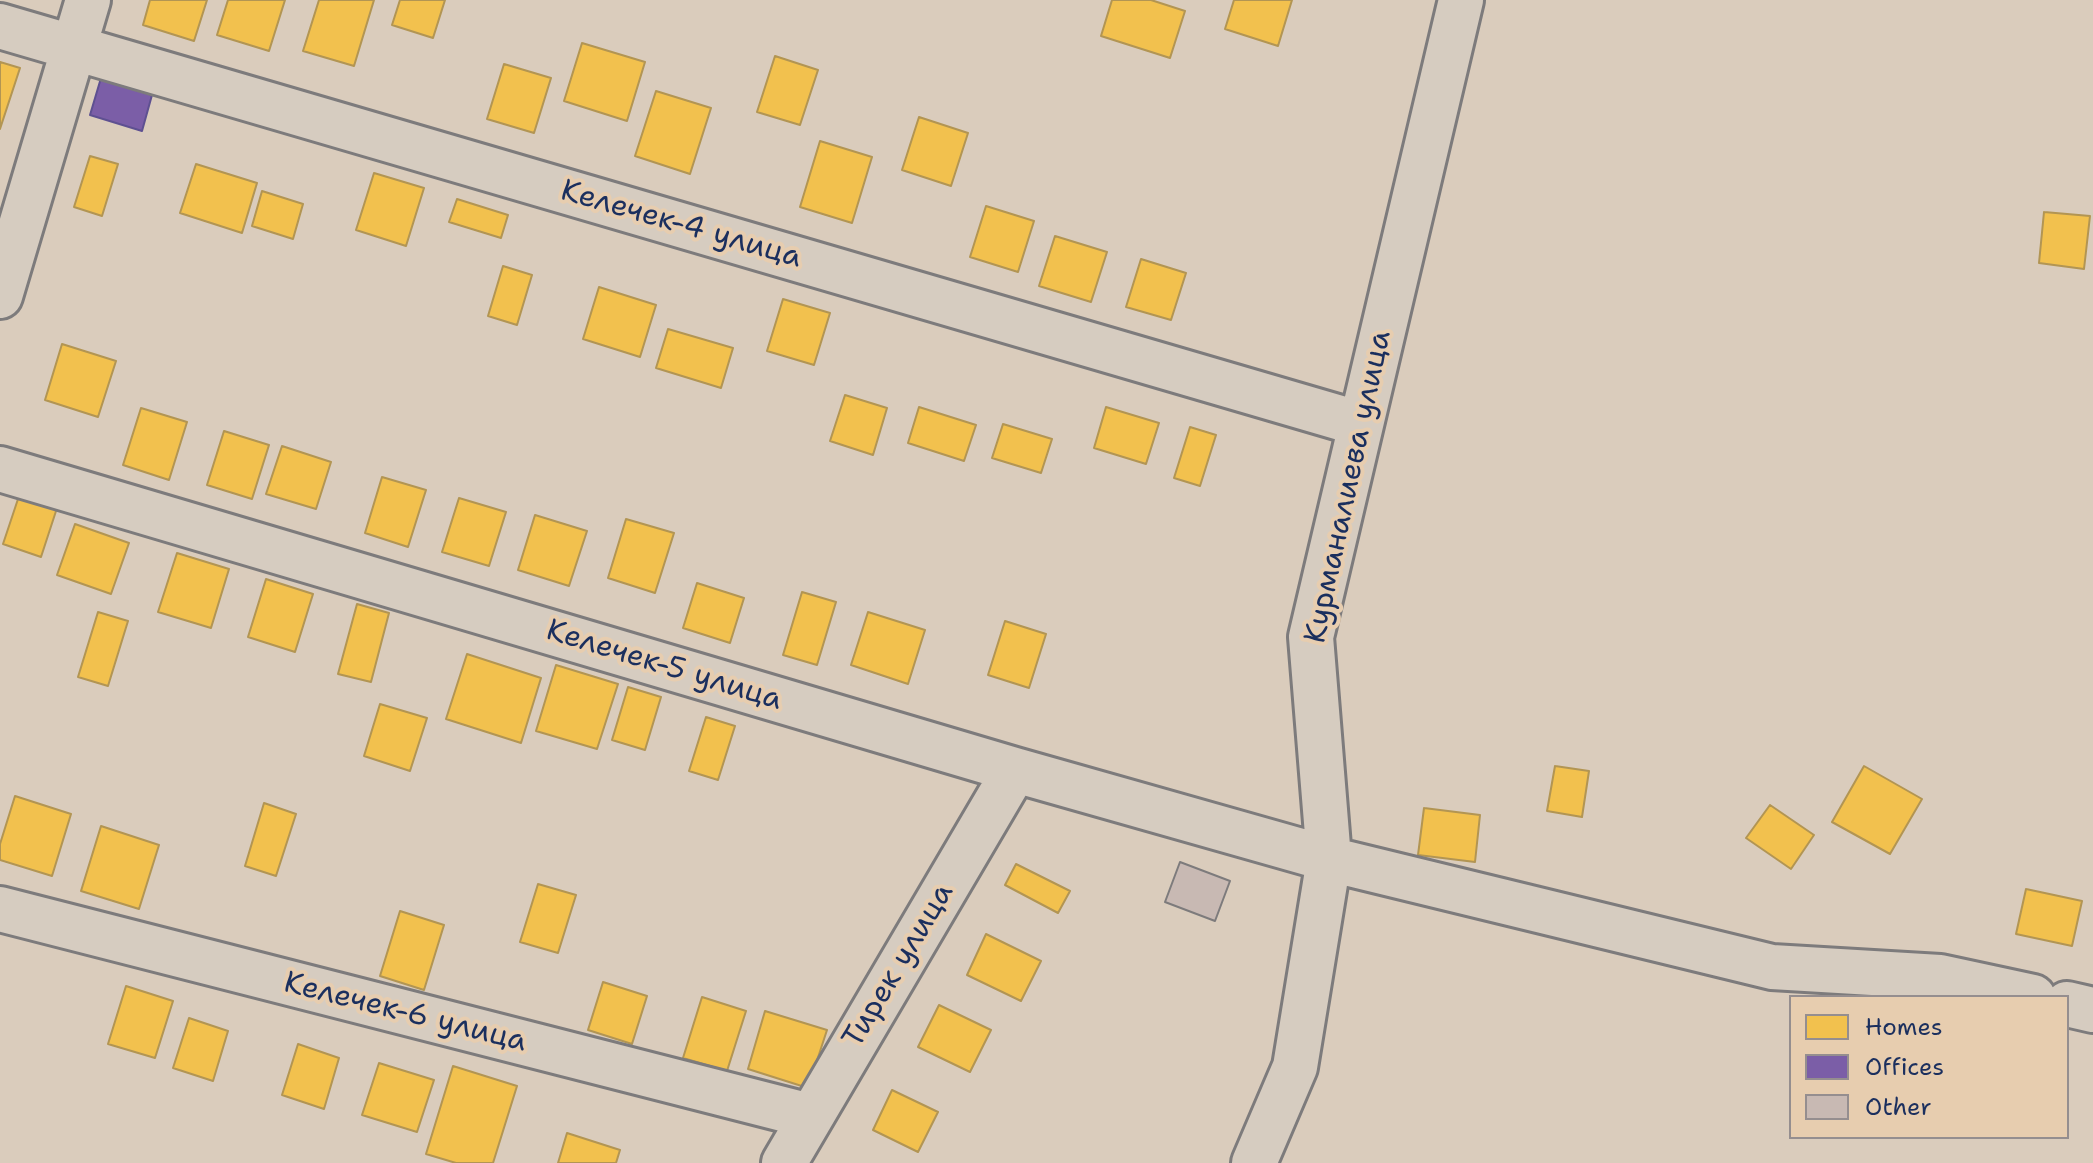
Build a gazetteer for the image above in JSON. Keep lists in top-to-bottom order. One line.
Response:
{"streets":{"street":["Келечек-4 улица","Курманалиева улица","Келечек-5 улица","Тирек улица","Келечек-6 улица"]},"crossings":[["Келечек-4 улица","Курманалиева улица"],["Курманалиева улица","Келечек-5 улица"],["Келечек-5 улица","Тирек улица"],["Тирек улица","Келечек-6 улица"]],"legend":["Homes","Offices","Other"]}
